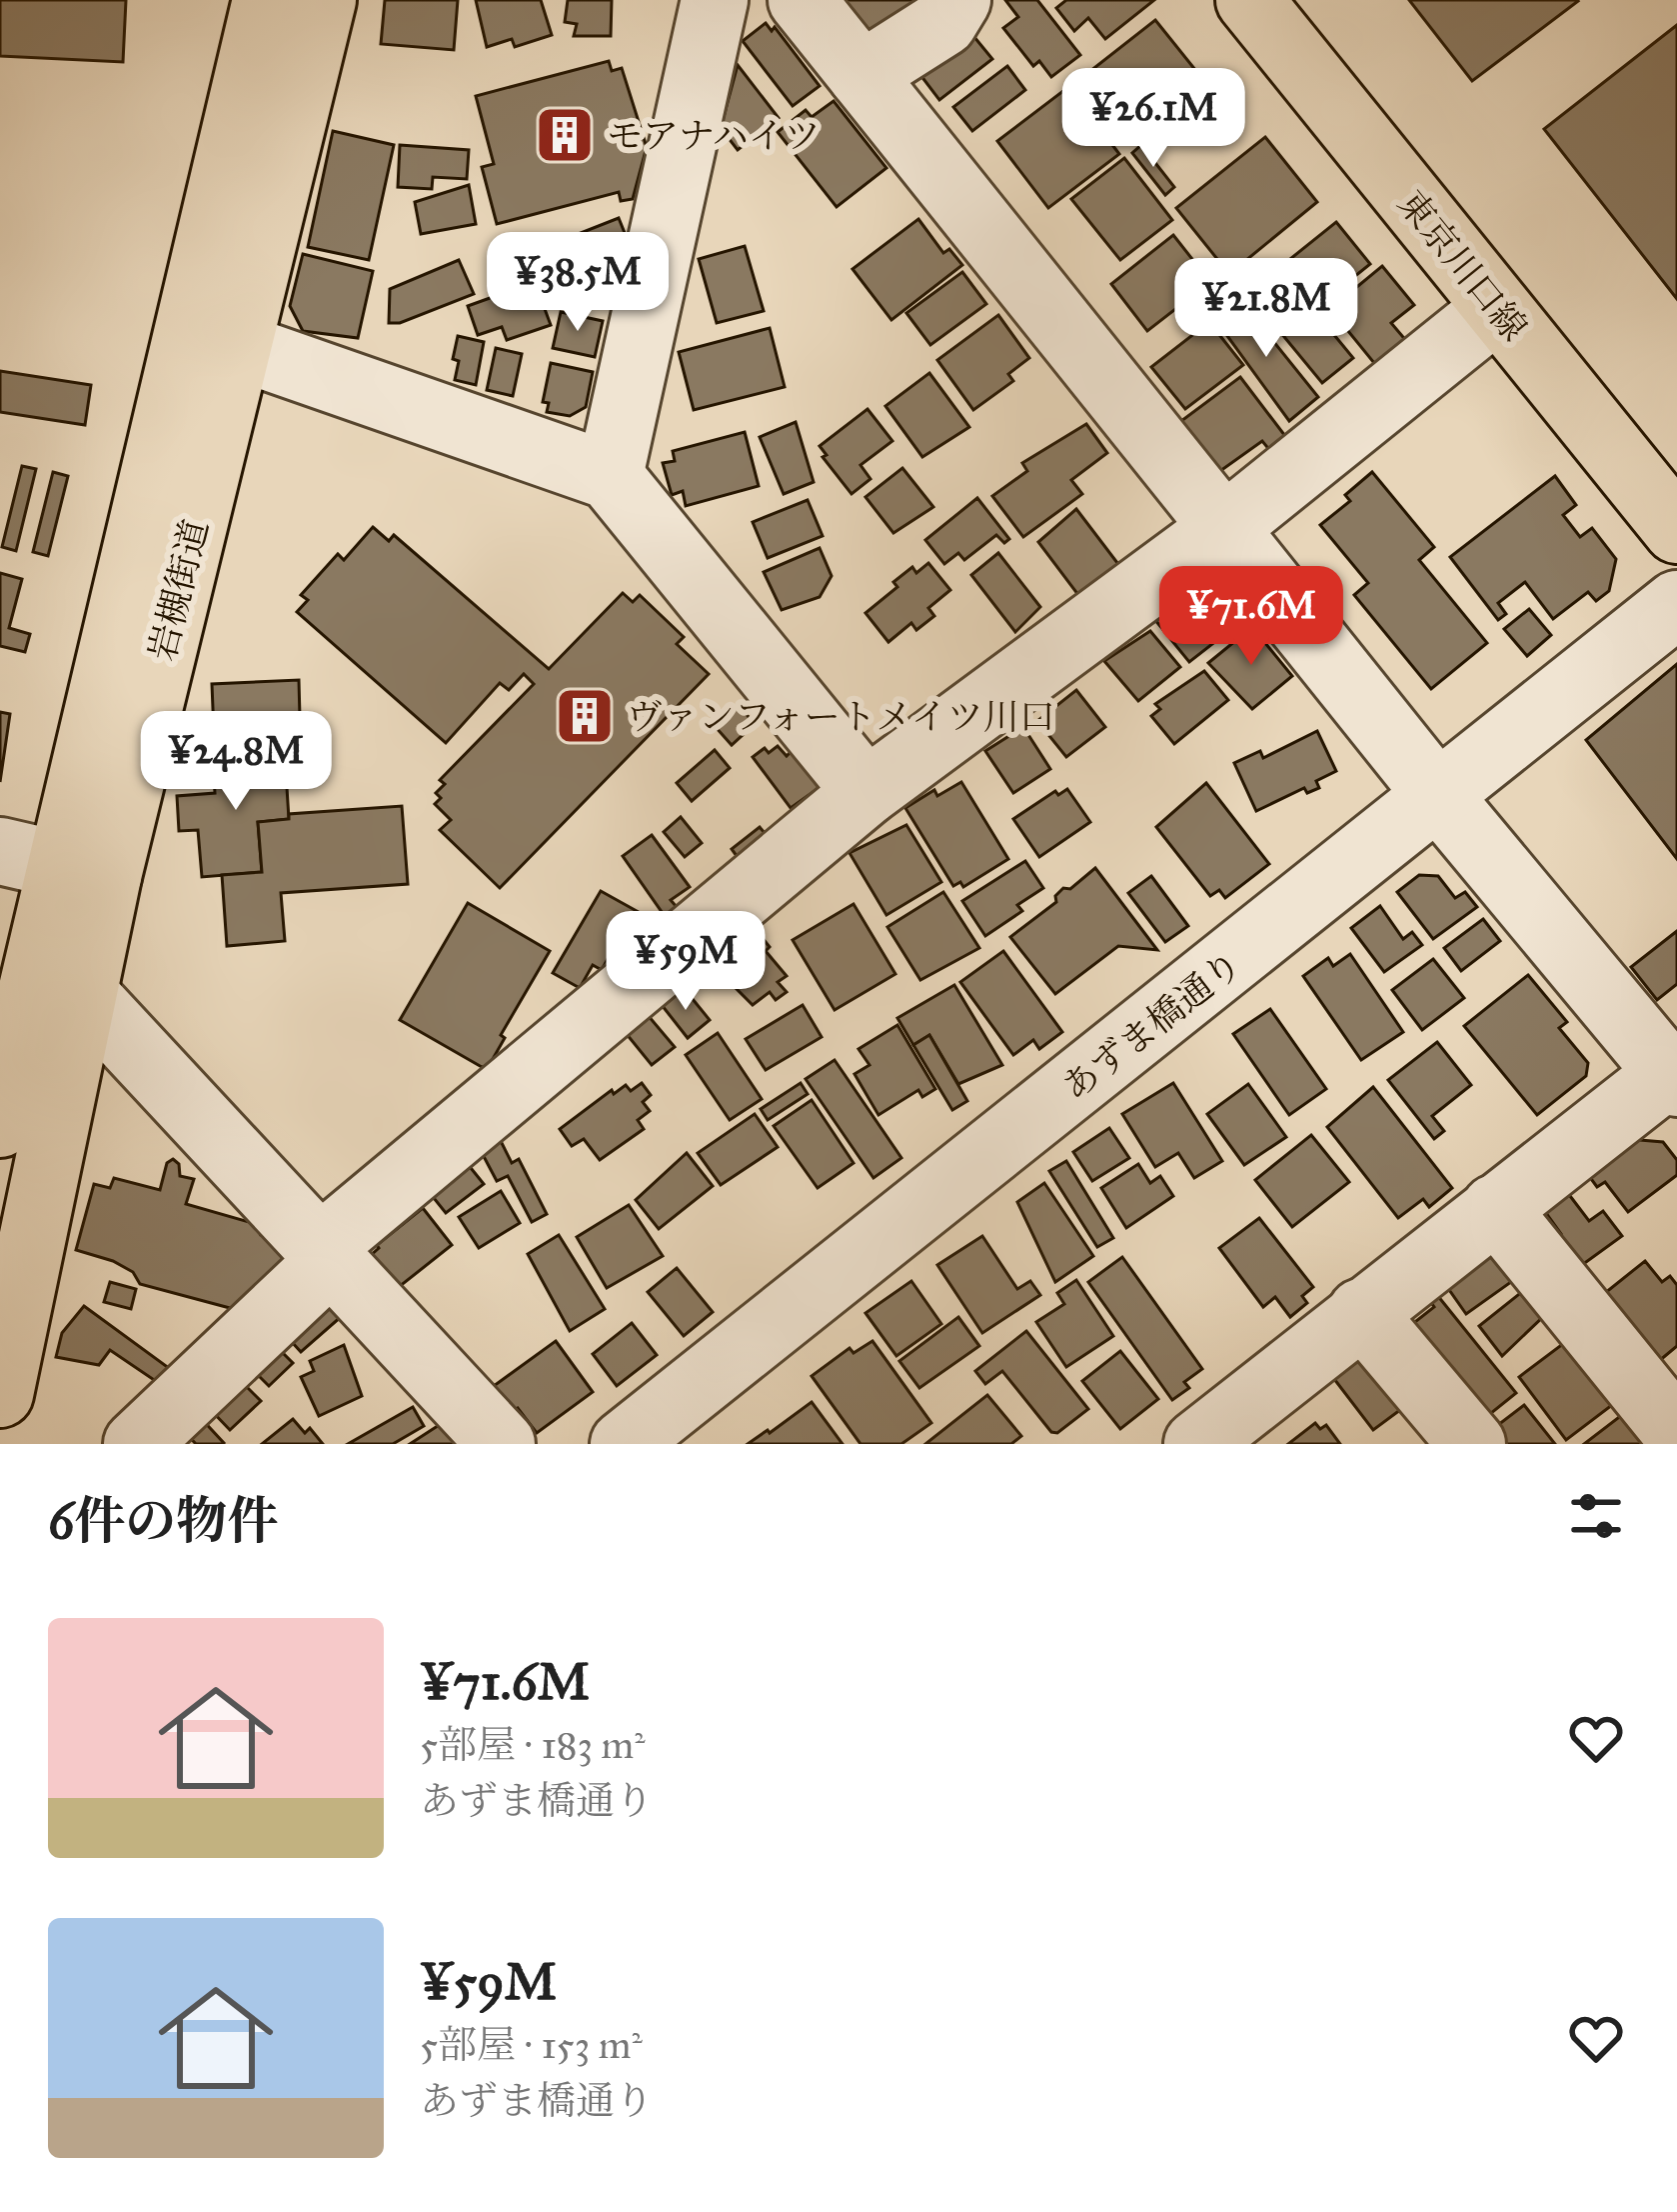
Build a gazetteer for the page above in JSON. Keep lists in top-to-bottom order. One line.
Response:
{"streets":{"main road":["東京川口線","岩槻街道"],"street":["あずま橋通り"]},"places":{"building":["モアナハイツ","ヴァンフォートメイツ川口"]},"page":{"price":["¥26.1M","¥38.5M","¥21.8M","¥71.6M","¥24.8M","¥59M"],"heading":"6件の物件","list":[{"name":"¥71.6M","note":"5部屋 · 183 m² · あずま橋通り"},{"name":"¥59M","note":"5部屋 · 153 m² · あずま橋通り"}]}}
